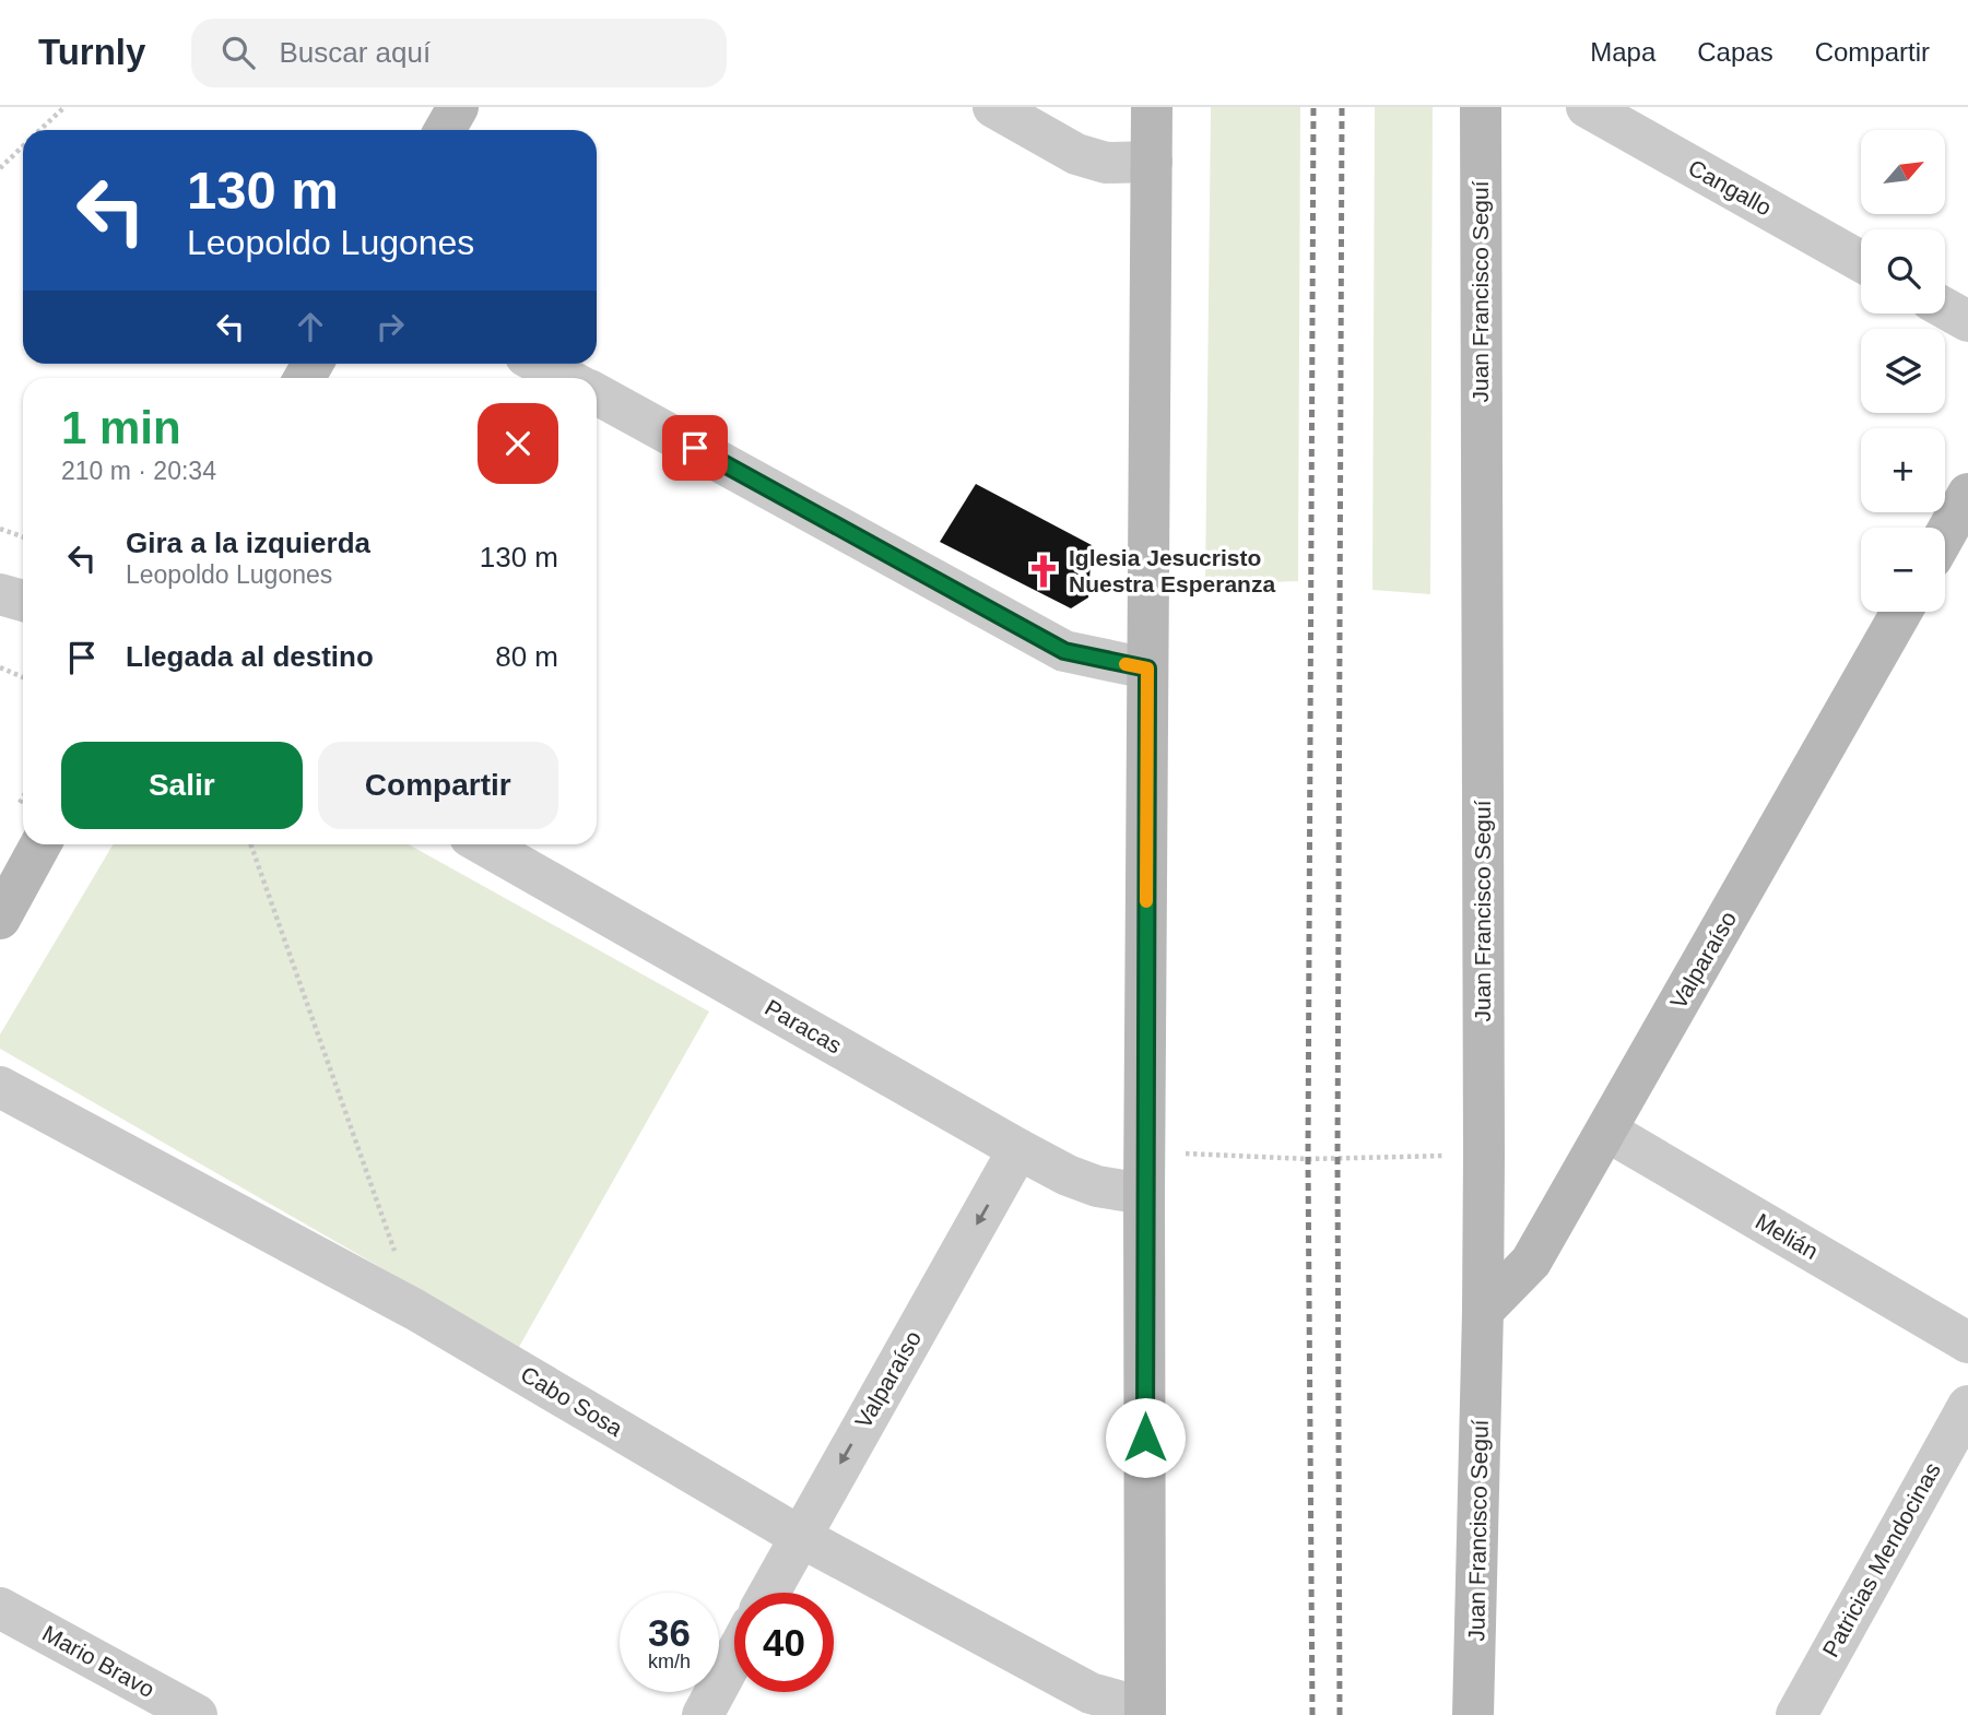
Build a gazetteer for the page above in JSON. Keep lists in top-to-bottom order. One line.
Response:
{"streets":{"street":["Cangallo","Juan Francisco Seguí","Valparaíso","Paracas","Melián","Cabo Sosa","Patricias Mendocinas","Mario Bravo"]},"crossings":[["Juan Francisco Seguí","Valparaíso"],["Valparaíso","Paracas"],["Valparaíso","Melián"],["Valparaíso","Cabo Sosa"]],"places":{"church":["Iglesia Jesucristo Nuestra Esperanza"]},"north":"top right","page":{"header":"Turnly","search":"Buscar aquí","nav":["Mapa","Capas","Compartir"],"map_buttons":["+","−"],"turn":["130 m","Leopoldo Lugones"],"heading":["1 min","210 m · 20:34"],"list":[{"name":"Gira a la izquierda","note":"Leopoldo Lugones","value":"130 m"},{"name":"Llegada al destino","value":"80 m"}],"buttons":["Salir","Compartir"],"speed":"36 km/h","limit":"40"}}
